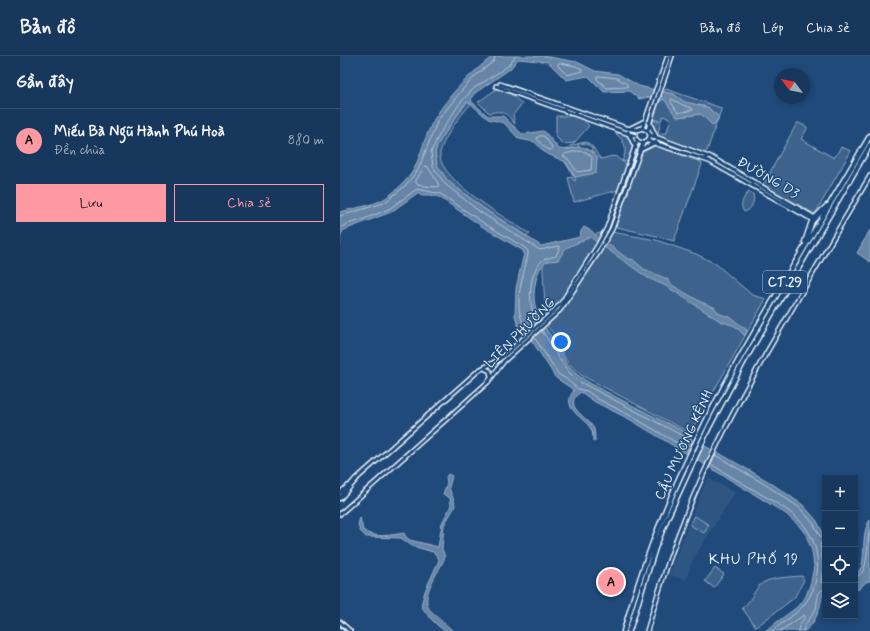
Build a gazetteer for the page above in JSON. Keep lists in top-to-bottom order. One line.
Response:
{"streets":{"highway":["CT.29","CẦU MƯƠNG KÊNH"],"street":["ĐƯỜNG D3","LIÊN PHƯỜNG"]},"crossings":[["ĐƯỜNG D3","LIÊN PHƯỜNG"],["CT.29","CẦU MƯƠNG KÊNH"]],"districts":["KHU PHỐ 19"],"north":"top left","page":{"header":"Bản đồ","nav":["Bản đồ","Lớp","Chia sẻ"],"heading":"Gần đây","list":[{"mark":"A","name":"Miếu Bà Ngũ Hành Phú Hoà","note":"Đền chùa","value":"880 m"}],"buttons":["Lưu","Chia sẻ"],"map_buttons":["+","−"],"pins":"A"}}
